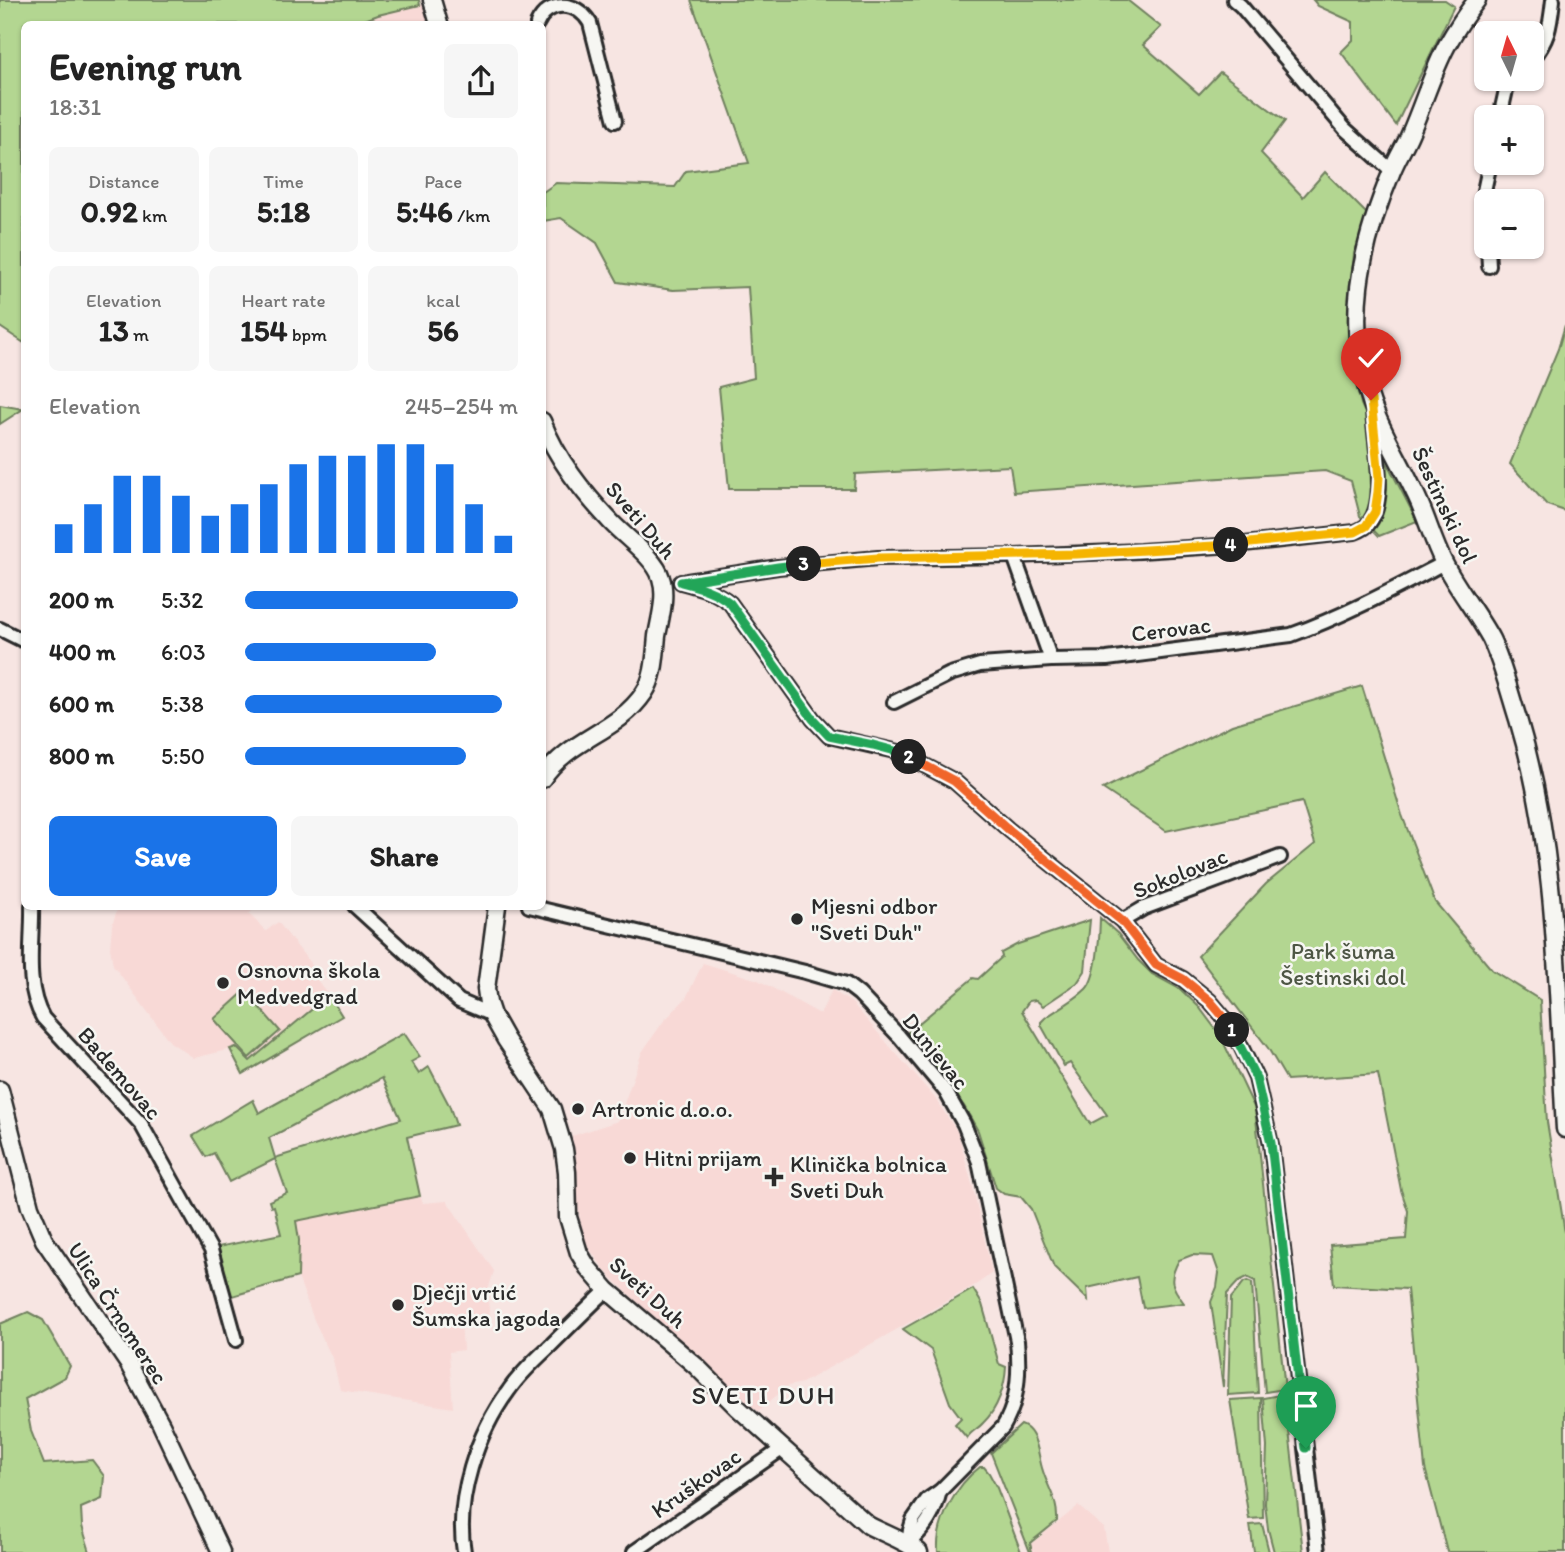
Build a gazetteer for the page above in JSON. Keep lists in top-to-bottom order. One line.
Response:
{"streets":{"street":["Šestinski dol","Sveti Duh","Cerovac","Sokolovac","Dunjevac","Bademovac","Ulica Črnomerec","Kruškovac"]},"crossings":[["Šestinski dol","Cerovac"],["Sveti Duh","Dunjevac"],["Sveti Duh","Kruškovac"]],"districts":["SVETI DUH"],"parks":["Park šuma Šestinski dol"],"places":{"other":["Mjesni odbor \"Sveti Duh\"","Osnovna škola Medvedgrad","Artronic d.o.o.","Hitni prijam","Dječji vrtić Šumska jagoda"],"health":["Klinička bolnica Sveti Duh"]},"north":"top","page":{"map_buttons":["+","−"],"heading":["Evening run","18:31"],"stats":[["Distance","0.92 km"],["Time","5:18"],["Pace","5:46 /km"],["Elevation","13 m"],["Heart rate","154 bpm"],["kcal","56"]],"chart":["Elevation","245–254 m"],"pins":["4","3","2","1"],"list":[{"name":"200 m","note":"5:32"},{"name":"400 m","note":"6:03"},{"name":"600 m","note":"5:38"},{"name":"800 m","note":"5:50"}],"buttons":["Save","Share"]}}
